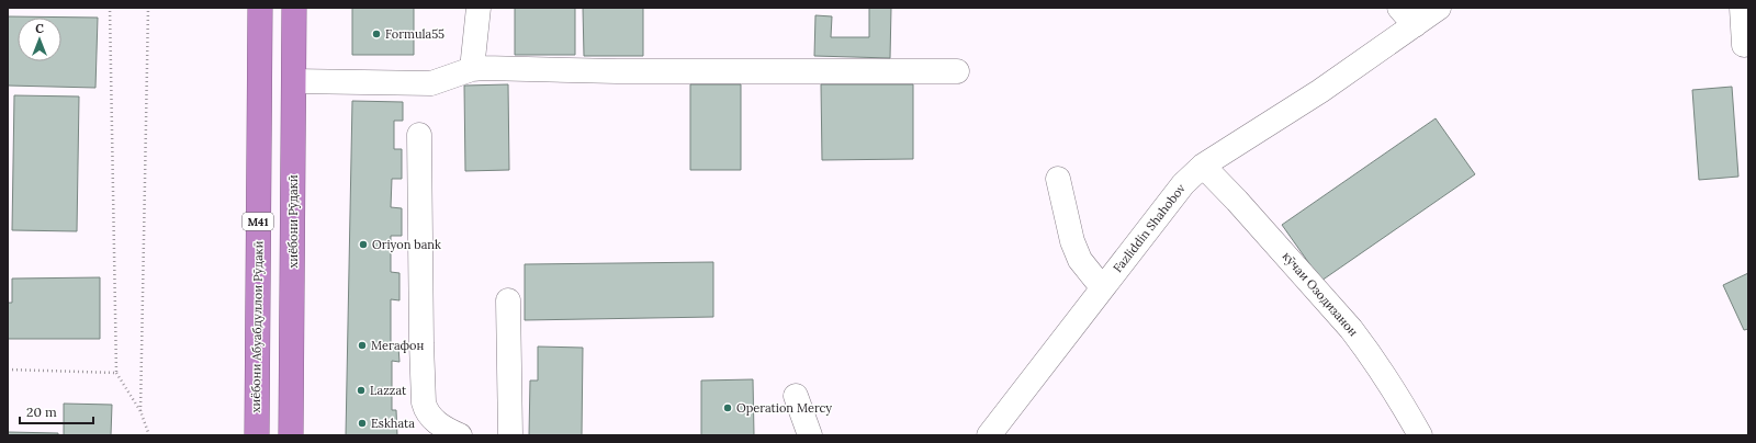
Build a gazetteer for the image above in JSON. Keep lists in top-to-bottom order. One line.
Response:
{"streets":{"highway":["M41","хиёбони Рӯдакӣ","хиёбони Абуабдуллои Рӯдакӣ"],"street":["Fazliddin Shahobov","кӯчаи Озодизанон"]},"crossings":[["Fazliddin Shahobov","кӯчаи Озодизанон"]],"places":["Formula55","Oriyon bank","Мегафон","Lazzat","Operation Mercy","Eskhata"],"scale_bar":"20 m","north":"top"}
